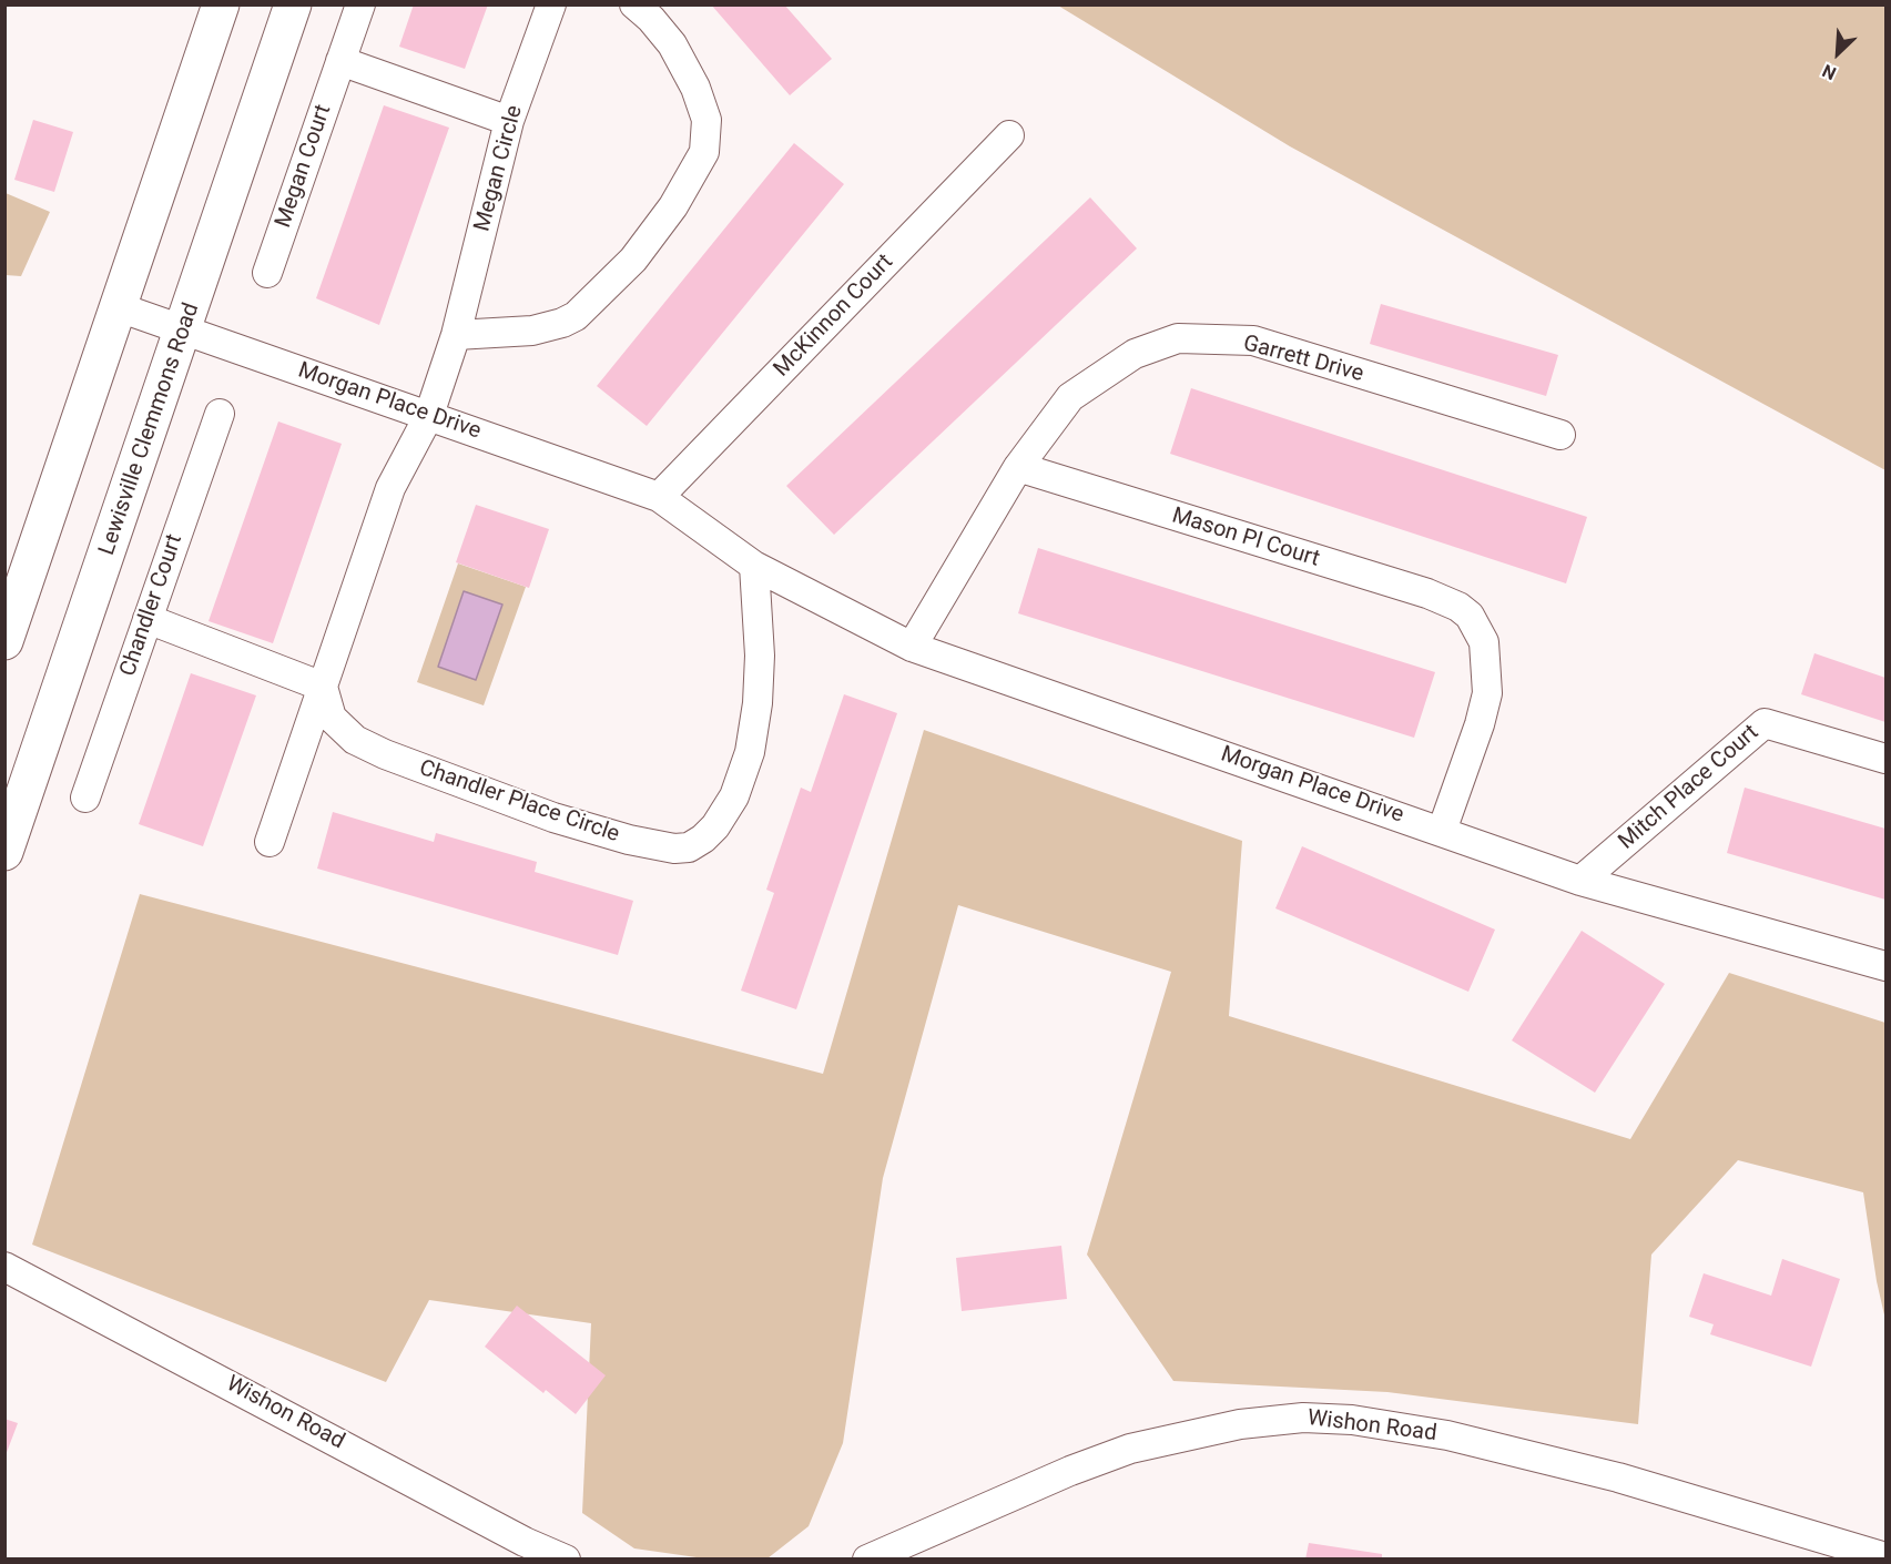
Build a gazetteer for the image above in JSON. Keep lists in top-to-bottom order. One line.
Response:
{"streets":{"main road":["Lewisville Clemmons Road"],"street":["Megan Court","Megan Circle","McKinnon Court","Garrett Drive","Morgan Place Drive","Mason Pl Court","Chandler Court","Mitch Place Court","Chandler Place Circle","Wishon Road"]},"crossings":[["Megan Circle","Morgan Place Drive"],["McKinnon Court","Morgan Place Drive"],["Garrett Drive","Morgan Place Drive"],["Garrett Drive","Mason Pl Court"],["Morgan Place Drive","Lewisville Clemmons Road"],["Morgan Place Drive","Mason Pl Court"],["Morgan Place Drive","Mitch Place Court"],["Morgan Place Drive","Chandler Place Circle"]],"north":"bottom left"}
